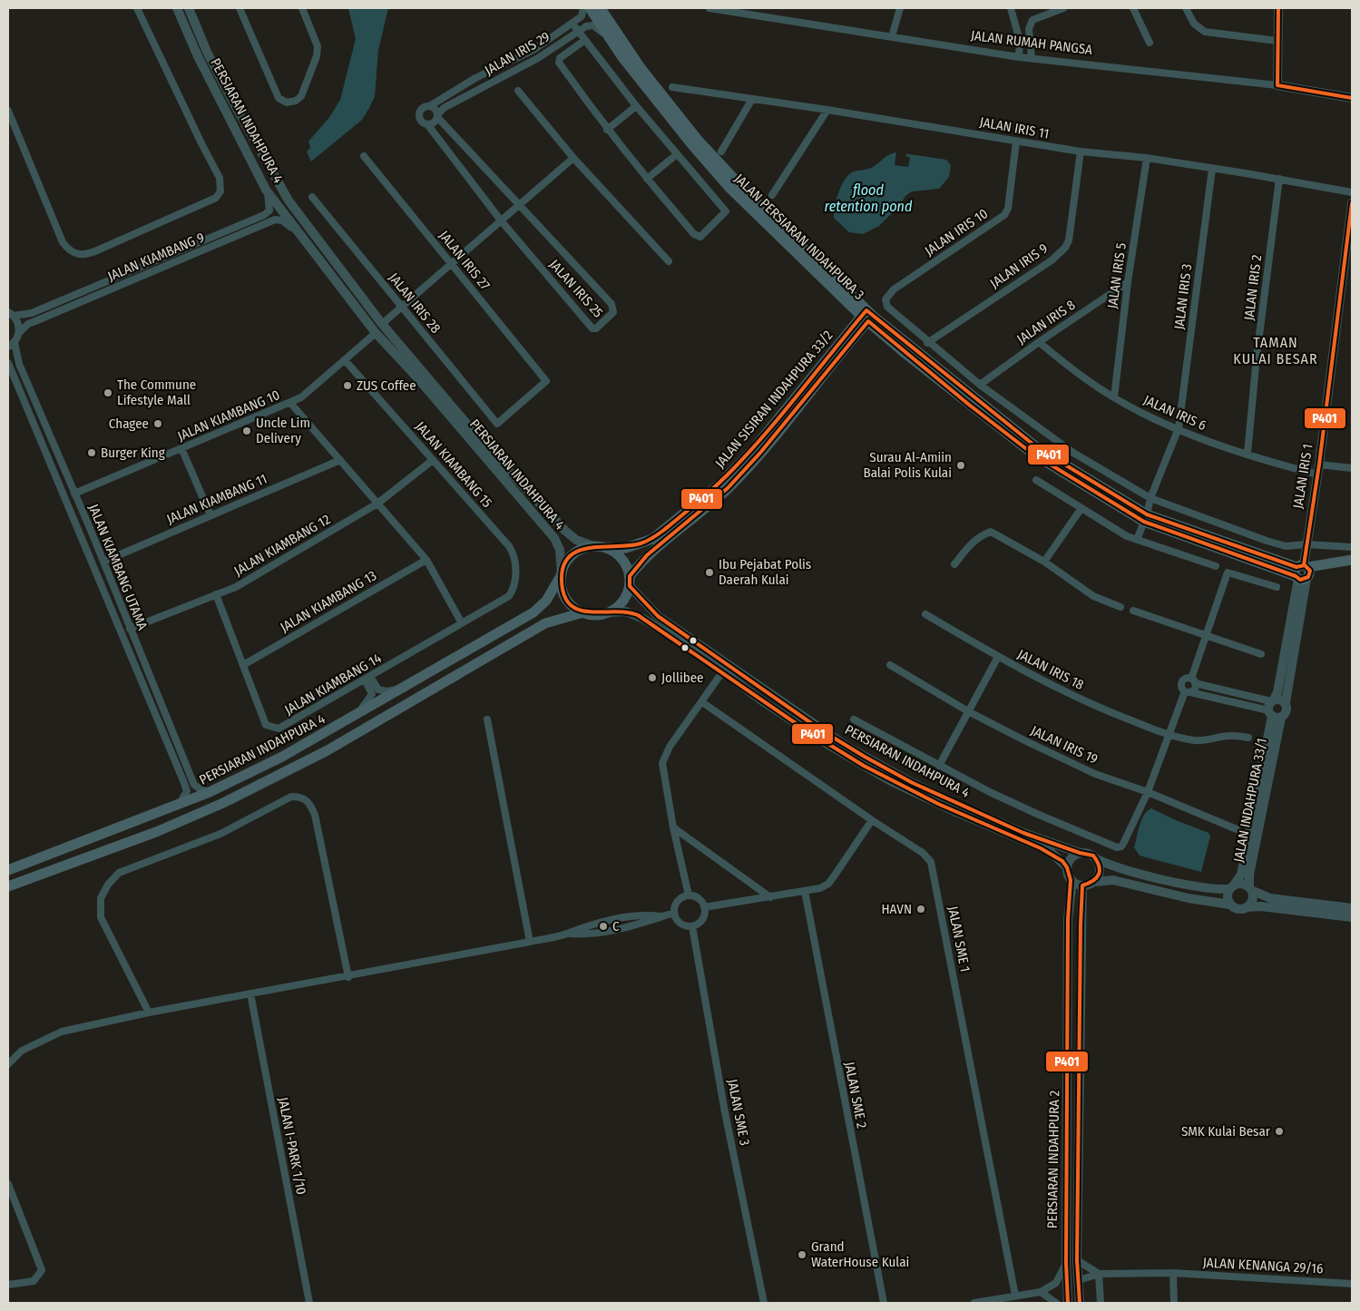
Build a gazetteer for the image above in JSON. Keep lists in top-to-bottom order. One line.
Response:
{"streets":{"main road":["PERSIARAN INDAHPURA 4","JALAN PERSIARAN INDAHPURA 3","JALAN SISIRAN INDAHPURA 33/2"],"street":["JALAN RUMAH PANGSA","JALAN IRIS 29","JALAN IRIS 11","JALAN IRIS 10","JALAN KIAMBANG 9","JALAN IRIS 27","JALAN IRIS 9","JALAN IRIS 5","JALAN IRIS 2","JALAN IRIS 25","JALAN IRIS 3","JALAN IRIS 28","JALAN IRIS 8","JALAN IRIS 6","JALAN KIAMBANG 10","JALAN KIAMBANG 15","JALAN IRIS 1","JALAN KIAMBANG 11","JALAN KIAMBANG 12","JALAN KIAMBANG UTAMA","JALAN KIAMBANG 13","JALAN IRIS 18","JALAN KIAMBANG 14","JALAN IRIS 19","JALAN INDAHPURA 33/1","JALAN SME 1","JALAN SME 2","JALAN SME 3","JALAN I-PARK 1/10","PERSIARAN INDAHPURA 2","JALAN KENANGA 29/16"]},"crossings":[["JALAN IRIS 29","JALAN PERSIARAN INDAHPURA 3"],["JALAN IRIS 29","JALAN IRIS 25"],["PERSIARAN INDAHPURA 4","JALAN KIAMBANG 9"],["PERSIARAN INDAHPURA 4","JALAN SISIRAN INDAHPURA 33/2"],["PERSIARAN INDAHPURA 4","JALAN KIAMBANG 10"],["PERSIARAN INDAHPURA 4","JALAN KIAMBANG UTAMA"],["PERSIARAN INDAHPURA 4","PERSIARAN INDAHPURA 2"],["JALAN IRIS 11","JALAN IRIS 10"],["JALAN IRIS 11","JALAN IRIS 9"],["JALAN IRIS 11","JALAN IRIS 5"],["JALAN IRIS 11","JALAN IRIS 2"],["JALAN IRIS 11","JALAN IRIS 3"],["JALAN IRIS 10","JALAN IRIS 9"],["JALAN PERSIARAN INDAHPURA 3","JALAN IRIS 3"],["JALAN PERSIARAN INDAHPURA 3","JALAN SISIRAN INDAHPURA 33/2"],["JALAN PERSIARAN INDAHPURA 3","JALAN IRIS 1"],["JALAN PERSIARAN INDAHPURA 3","JALAN INDAHPURA 33/1"],["JALAN IRIS 27","JALAN IRIS 28"],["JALAN IRIS 5","JALAN IRIS 8"],["JALAN IRIS 5","JALAN IRIS 6"],["JALAN IRIS 2","JALAN IRIS 6"],["JALAN IRIS 3","JALAN IRIS 6"],["JALAN IRIS 8","JALAN IRIS 6"],["JALAN IRIS 6","JALAN IRIS 1"],["JALAN KIAMBANG 10","JALAN KIAMBANG 15"],["JALAN KIAMBANG 10","JALAN KIAMBANG UTAMA"],["JALAN KIAMBANG 15","JALAN KIAMBANG 12"],["JALAN KIAMBANG 15","JALAN KIAMBANG 14"],["JALAN IRIS 1","JALAN INDAHPURA 33/1"],["JALAN KIAMBANG 11","JALAN KIAMBANG UTAMA"],["JALAN KIAMBANG 12","JALAN KIAMBANG UTAMA"],["JALAN KIAMBANG 12","JALAN KIAMBANG 14"],["JALAN KIAMBANG 13","JALAN KIAMBANG 14"],["PERSIARAN INDAHPURA 2","JALAN KENANGA 29/16"]],"districts":["TAMAN KULAI BESAR"],"water":["flood retention pond"],"places":["ZUS Coffee","The Commune Lifestyle Mall","Chagee","Uncle Lim Delivery","Burger King","Surau Al-Amiin Balai Polis Kulai","Ibu Pejabat Polis Daerah Kulai","Jollibee","HAVN","C","SMK Kulai Besar","Grand WaterHouse Kulai"],"lines":["transit line P401"]}
